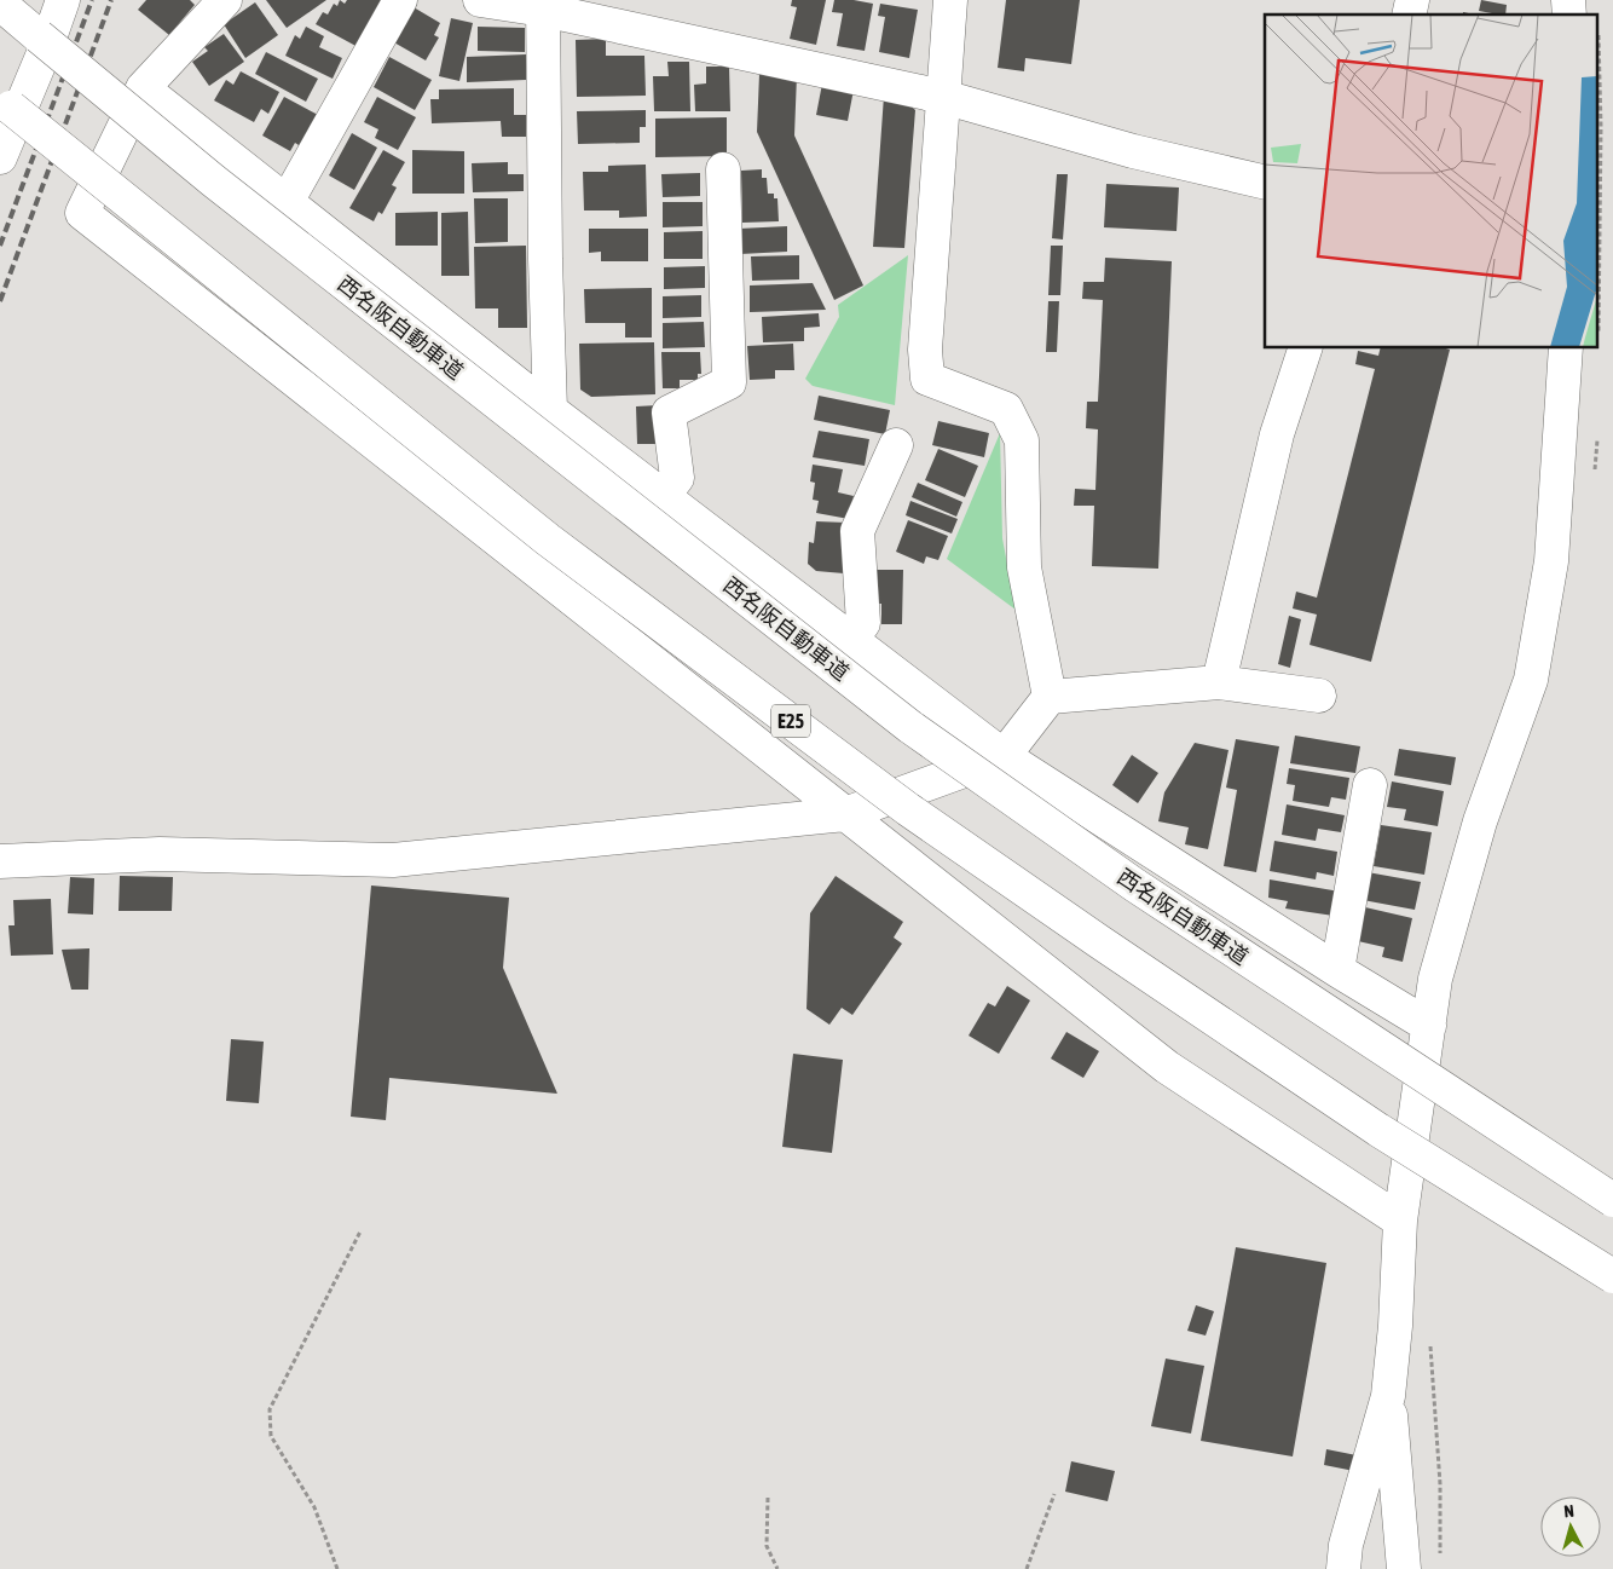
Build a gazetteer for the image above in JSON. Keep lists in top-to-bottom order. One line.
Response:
{"streets":{"main road":["西名阪自動車道","E25"]},"north":"top"}
